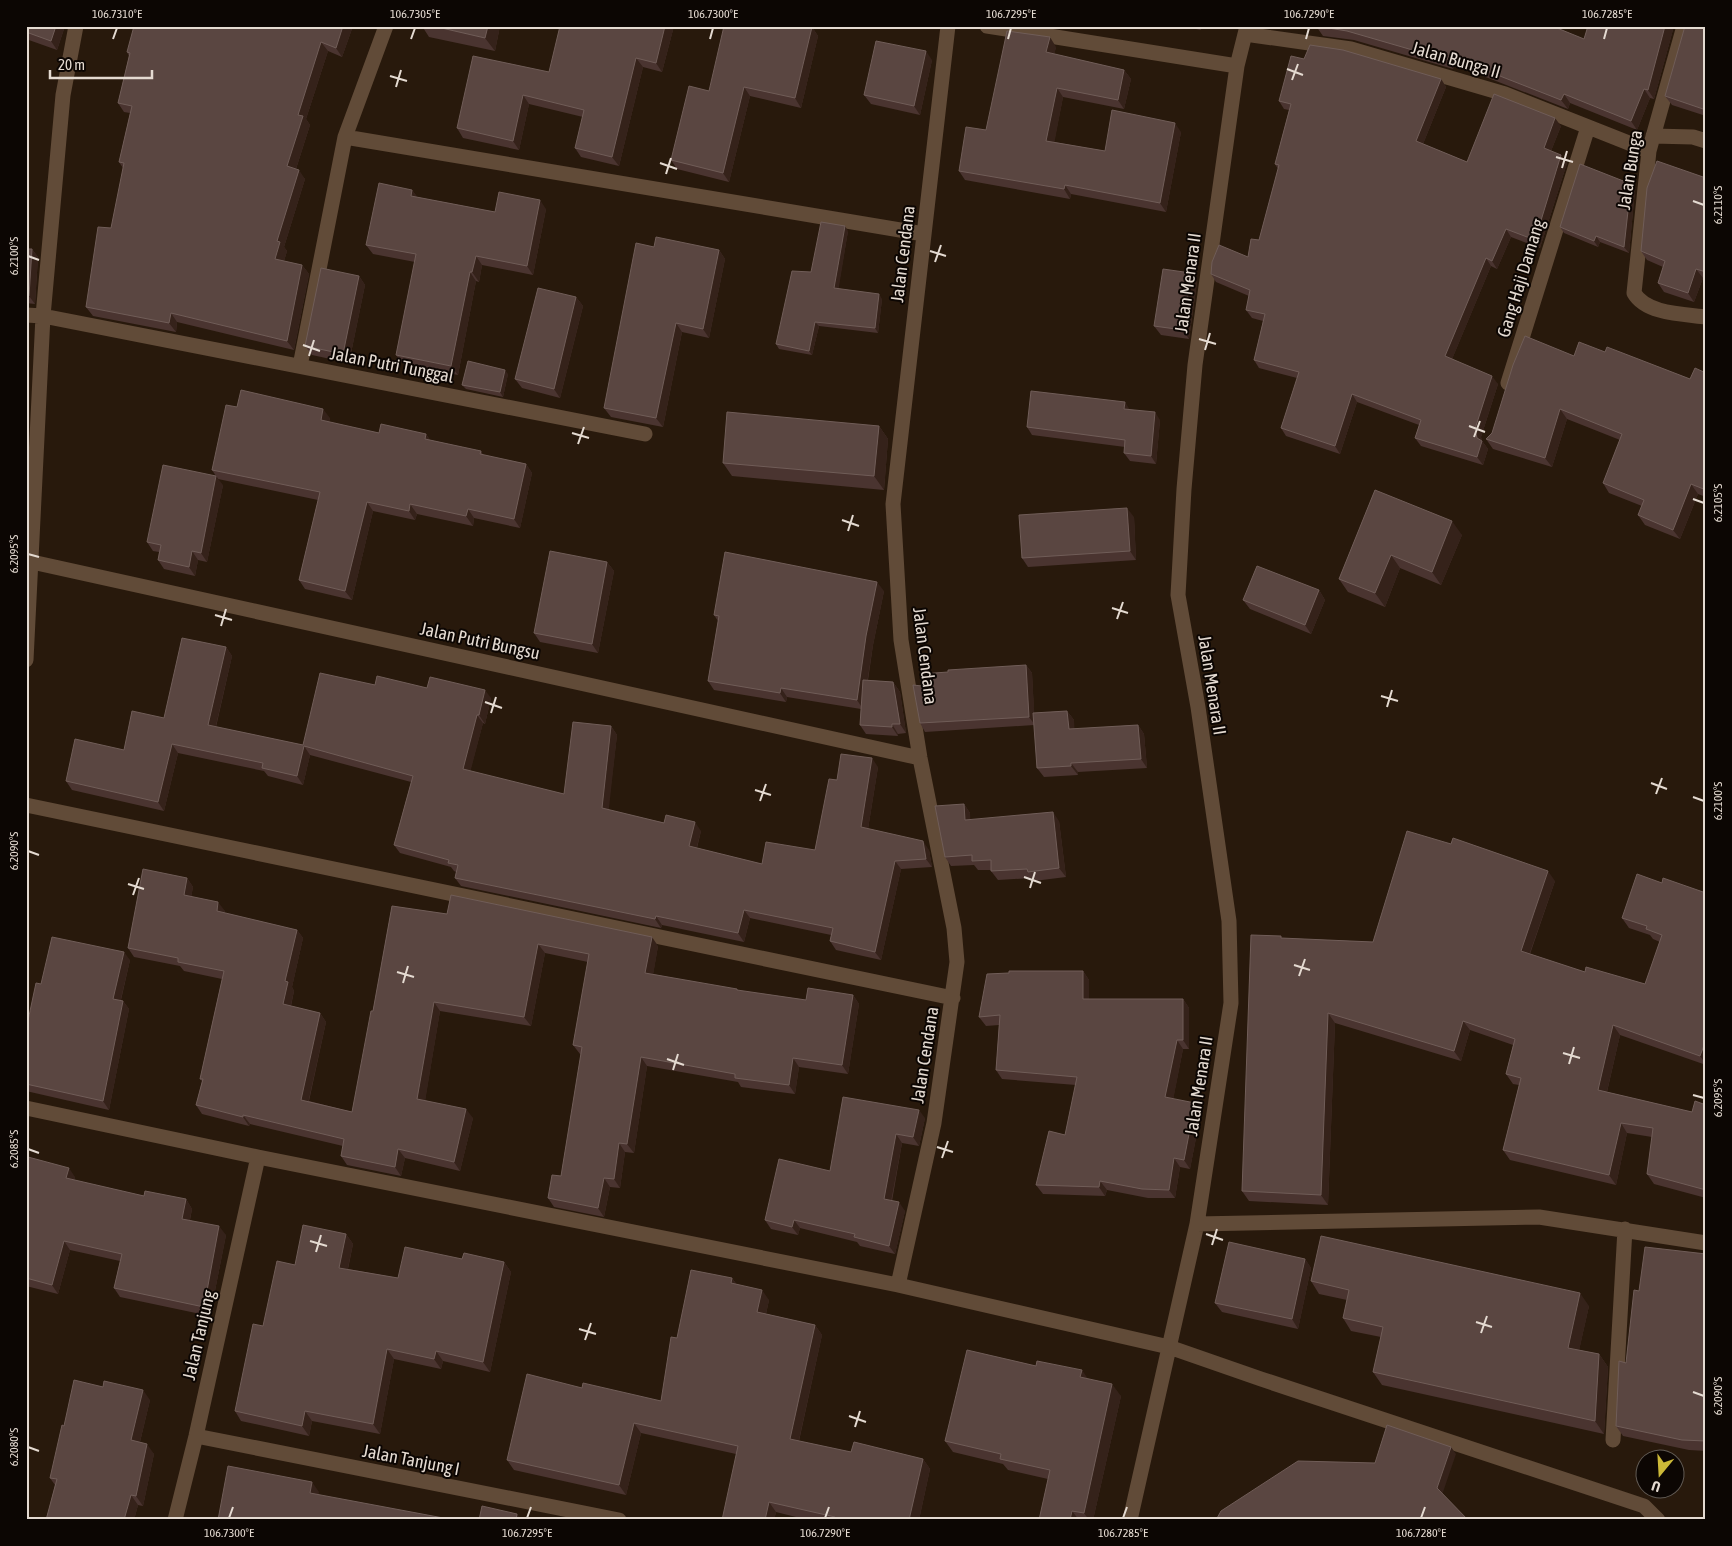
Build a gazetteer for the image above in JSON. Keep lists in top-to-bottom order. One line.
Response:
{"streets":{"street":["Jalan Bunga II","Jalan Bunga","Jalan Cendana","Gang Haji Damang","Jalan Menara II","Jalan Putri Tunggal","Jalan Putri Bungsu","Jalan Tanjung","Jalan Tanjung I"]},"crossings":[["Jalan Bunga II","Jalan Bunga"],["Jalan Bunga II","Gang Haji Damang"],["Jalan Bunga II","Jalan Menara II"],["Jalan Cendana","Jalan Putri Bungsu"],["Jalan Tanjung","Jalan Tanjung I"]],"scale_bar":"20 m","north":"bottom","coordinates":["106.7310°E","106.7305°E","106.7300°E","106.7295°E","106.7290°E","106.7285°E","6.2110°S","6.2100°S","6.2105°S","6.2095°S","6.2090°S","6.2085°S","6.2080°S","106.7280°E"]}
